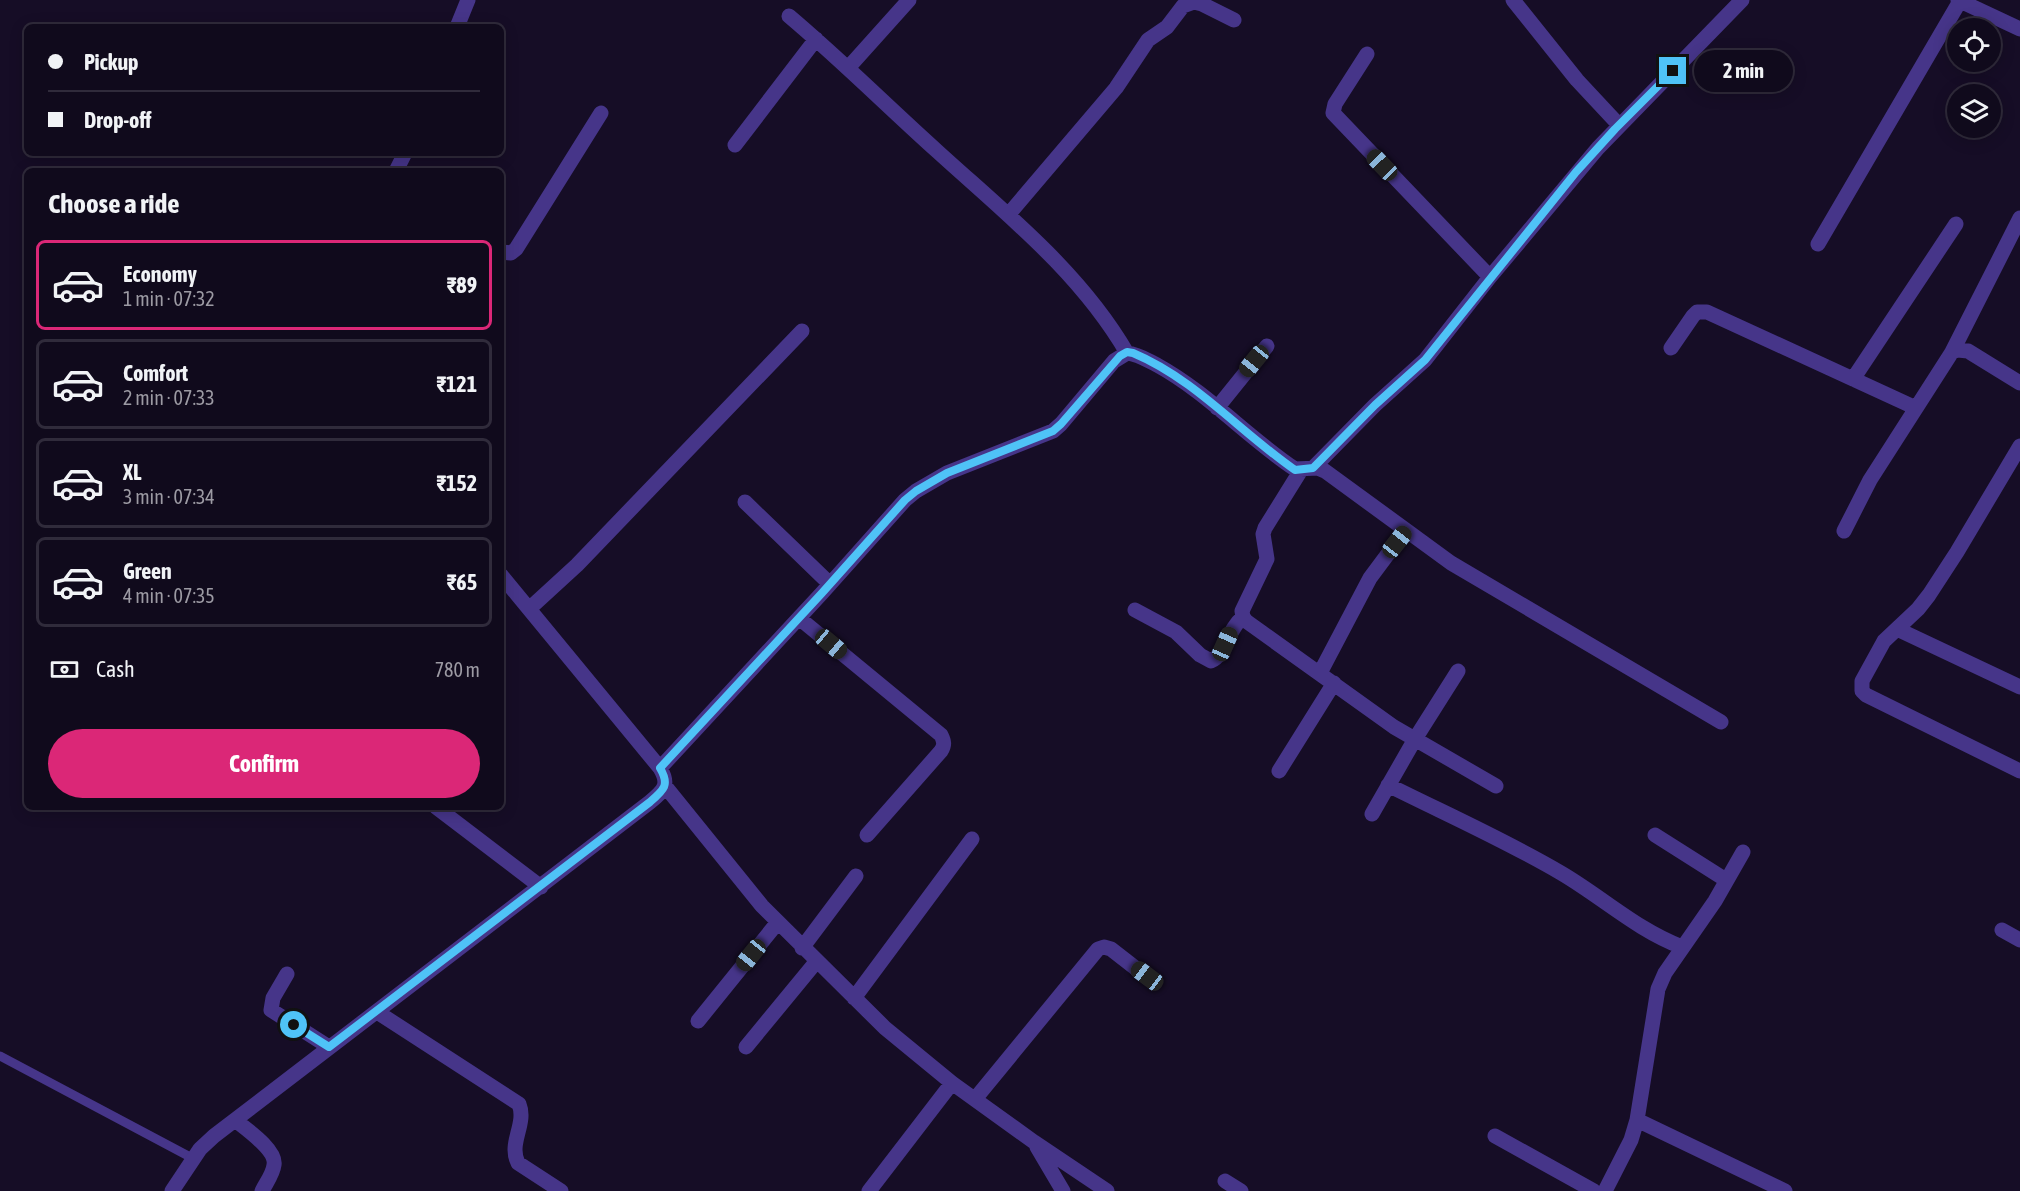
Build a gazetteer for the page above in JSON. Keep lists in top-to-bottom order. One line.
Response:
{"page":{"banner":["Pickup","Drop-off"],"bubble":"2 min","heading":"Choose a ride","list":[{"name":"Economy","note":"1 min · 07:32","value":"₹89"},{"name":"Comfort","note":"2 min · 07:33","value":"₹121"},{"name":"XL","note":"3 min · 07:34","value":"₹152"},{"name":"Green","note":"4 min · 07:35","value":"₹65"}],"pay":["Cash","780 m"],"buttons":"Confirm"}}
